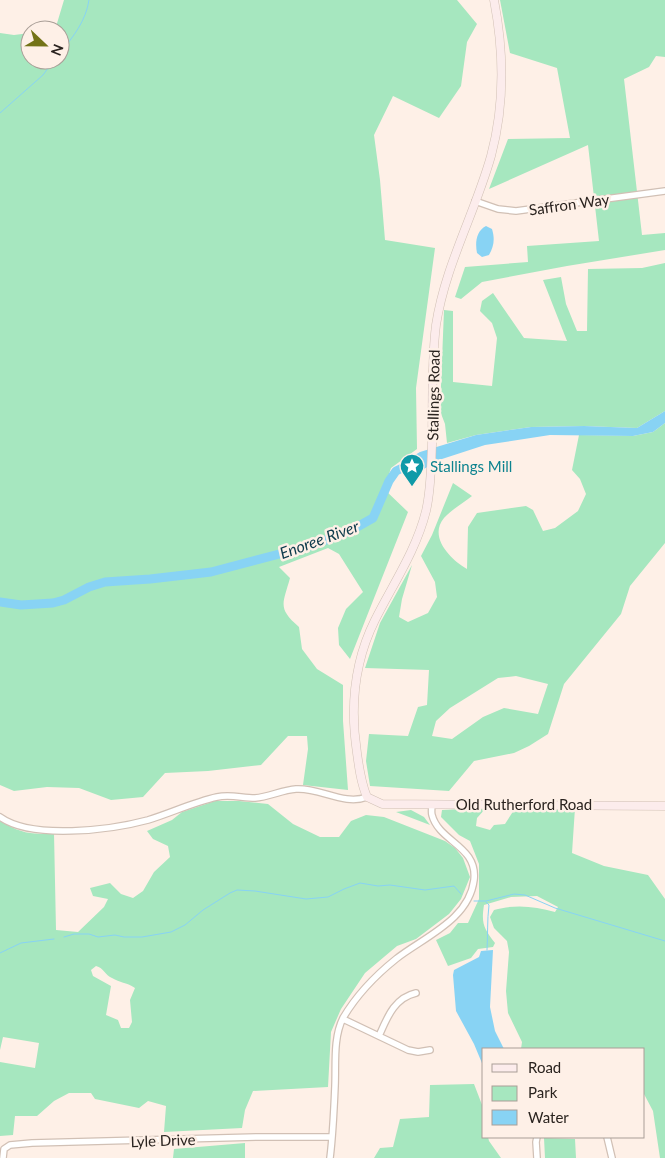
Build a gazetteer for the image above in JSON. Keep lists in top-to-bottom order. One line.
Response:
{"streets":{"street":["Saffron Way","Stallings Road","Old Rutherford Road","Lyle Drive"]},"crossings":[["Saffron Way","Stallings Road"],["Stallings Road","Old Rutherford Road"]],"water":["Enoree River"],"places":{"place":["Stallings Mill"]},"legend":["Road","Park","Water"],"north":"right"}
